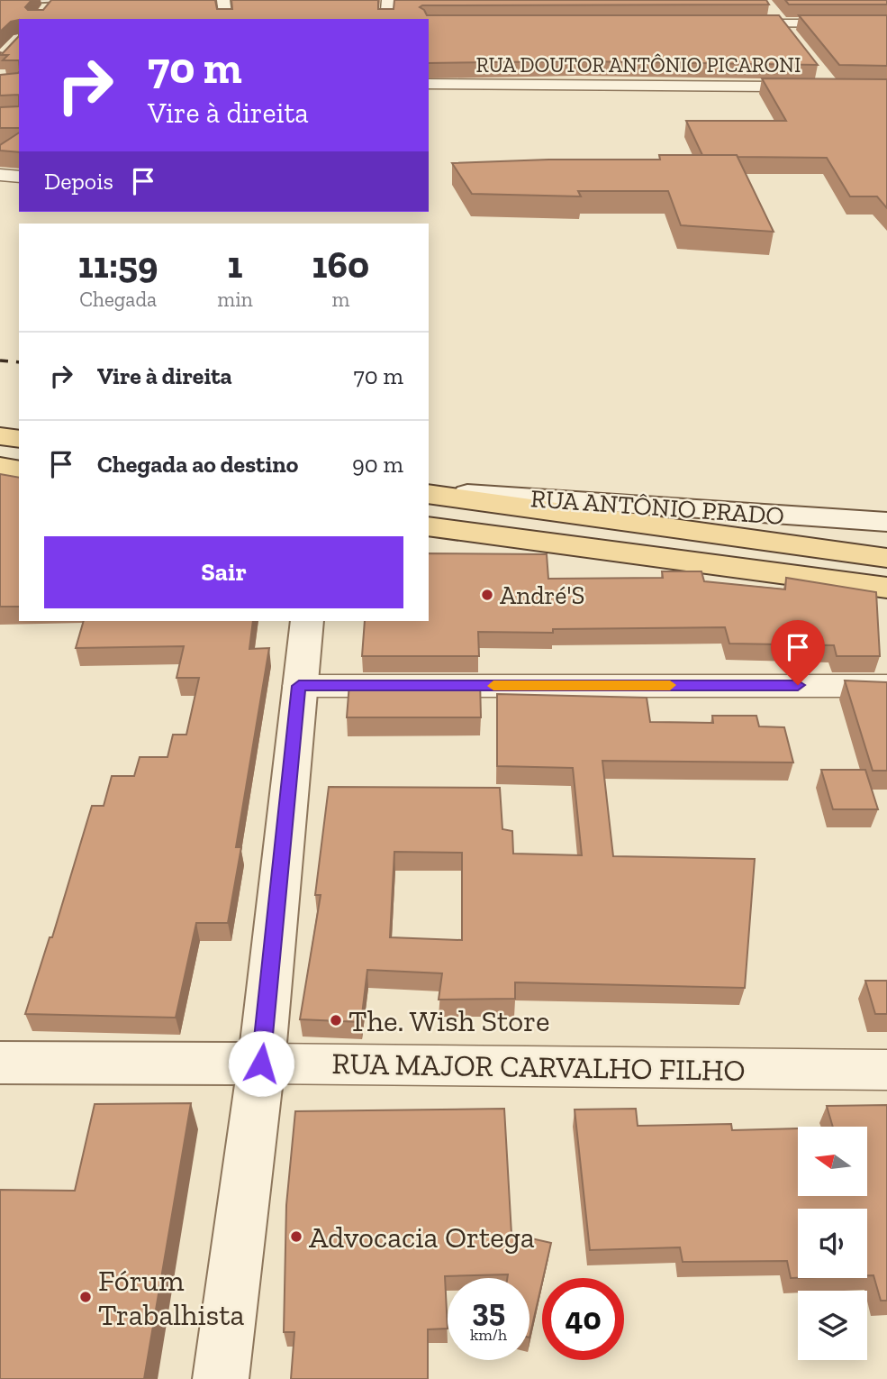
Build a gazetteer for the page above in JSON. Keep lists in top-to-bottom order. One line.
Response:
{"streets":{"street":["RUA DOUTOR ANTÔNIO PICARONI","RUA ANTÔNIO PRADO","RUA MAJOR CARVALHO FILHO"]},"places":["André'S","The. Wish Store","Advocacia Ortega","Fórum Trabalhista"],"north":"left","page":{"turn":["70 m","Vire à direita"],"then":"Depois","eta":["11:59","Chegada","1","min","160","m"],"list":[{"name":"Vire à direita","value":"70 m"},{"name":"Chegada ao destino","value":"90 m"}],"buttons":"Sair","speed":"35 km/h","limit":"40"}}
